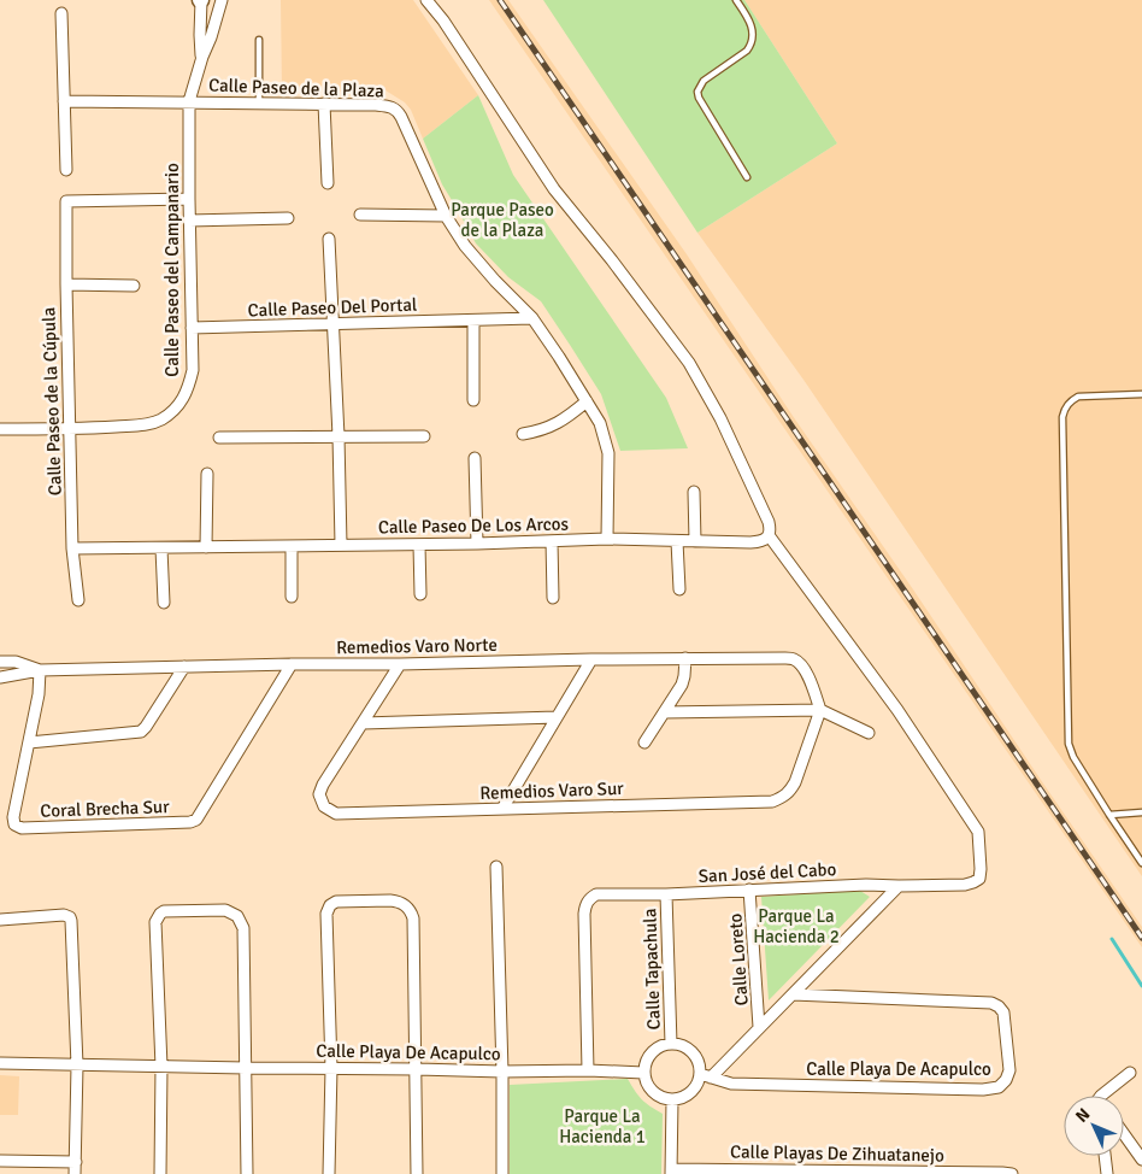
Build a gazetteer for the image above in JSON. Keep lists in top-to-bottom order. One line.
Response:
{"streets":{"street":["Calle Paseo de la Plaza","Calle Paseo del Campanario","Calle Paseo Del Portal","Calle Paseo de la Cúpula","Calle Paseo De Los Arcos","Remedios Varo Norte","Remedios Varo Sur","Coral Brecha Sur","San José del Cabo","Calle Loreto","Calle Tapachula","Calle Playa De Acapulco","Calle Playas De Zihuatanejo"]},"crossings":[["Calle Paseo de la Plaza","Calle Paseo del Campanario"],["Calle Paseo de la Plaza","Calle Paseo Del Portal"],["Calle Paseo de la Plaza","Calle Paseo De Los Arcos"],["Calle Paseo del Campanario","Calle Paseo Del Portal"],["Calle Paseo del Campanario","Calle Paseo de la Cúpula"],["Calle Paseo de la Cúpula","Calle Paseo De Los Arcos"],["Calle Paseo De Los Arcos","San José del Cabo"],["Remedios Varo Norte","Remedios Varo Sur"],["Remedios Varo Norte","Coral Brecha Sur"],["San José del Cabo","Calle Loreto"],["San José del Cabo","Calle Tapachula"],["San José del Cabo","Calle Playa De Acapulco"],["Calle Tapachula","Calle Playa De Acapulco"]],"parks":["Parque Paseo de la Plaza","Parque La Hacienda 2","Parque La Hacienda 1"],"north":"top left"}
